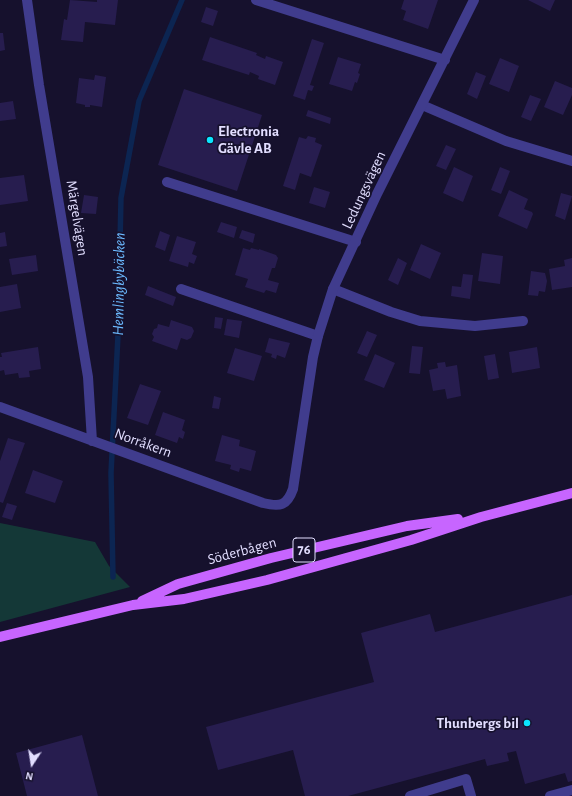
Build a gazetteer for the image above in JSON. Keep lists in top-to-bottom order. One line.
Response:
{"streets":{"main road":["76","Söderbågen"],"street":["Ledungsvägen","Märgelvägen","Norråkern"]},"crossings":[["Ledungsvägen","Norråkern"],["Märgelvägen","Norråkern"]],"water":["Hemlingbybäcken"],"places":["Electronia Gävle AB","Thunbergs bil"],"north":"bottom"}
